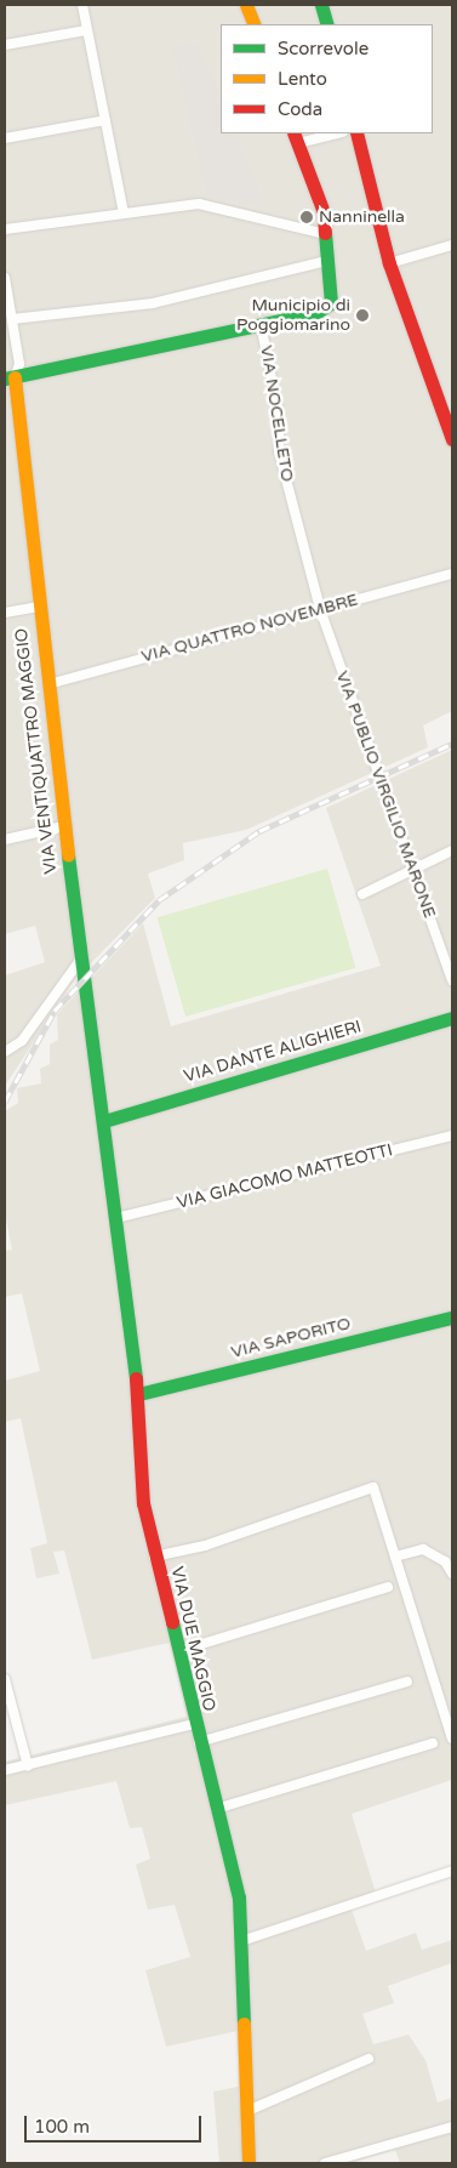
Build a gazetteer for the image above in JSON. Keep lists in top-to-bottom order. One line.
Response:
{"streets":{"main road":["VIA VENTIQUATTRO MAGGIO","VIA DANTE ALIGHIERI","VIA SAPORITO","VIA DUE MAGGIO"],"street":["VIA NOCELLETO","VIA QUATTRO NOVEMBRE","VIA PUBLIO VIRGILIO MARONE","VIA GIACOMO MATTEOTTI"]},"crossings":[["VIA NOCELLETO","VIA QUATTRO NOVEMBRE"],["VIA NOCELLETO","VIA PUBLIO VIRGILIO MARONE"],["VIA QUATTRO NOVEMBRE","VIA VENTIQUATTRO MAGGIO"],["VIA QUATTRO NOVEMBRE","VIA PUBLIO VIRGILIO MARONE"],["VIA VENTIQUATTRO MAGGIO","VIA DANTE ALIGHIERI"],["VIA VENTIQUATTRO MAGGIO","VIA DUE MAGGIO"],["VIA DANTE ALIGHIERI","VIA DUE MAGGIO"],["VIA GIACOMO MATTEOTTI","VIA DUE MAGGIO"],["VIA SAPORITO","VIA DUE MAGGIO"]],"places":["Nanninella","Municipio di Poggiomarino"],"legend":["Scorrevole","Lento","Coda"],"scale_bar":"100 m"}
